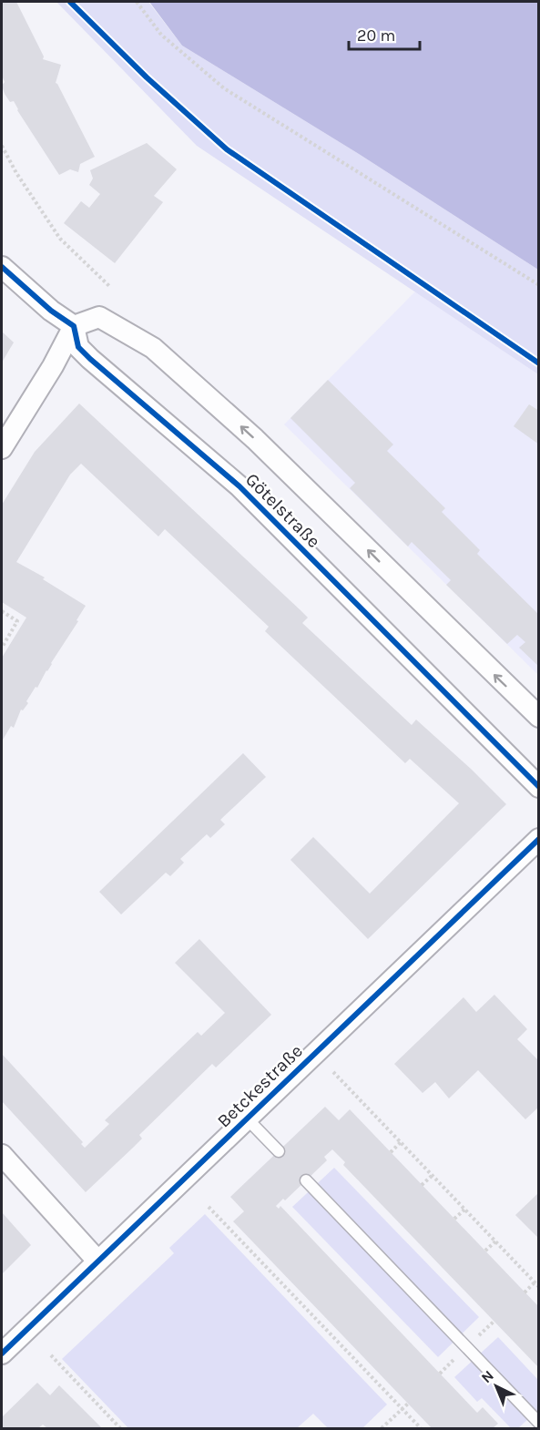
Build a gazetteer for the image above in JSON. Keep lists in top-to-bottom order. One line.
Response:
{"streets":{"street":["Götelstraße","Betckestraße"]},"scale_bar":"20 m","north":"top left"}
